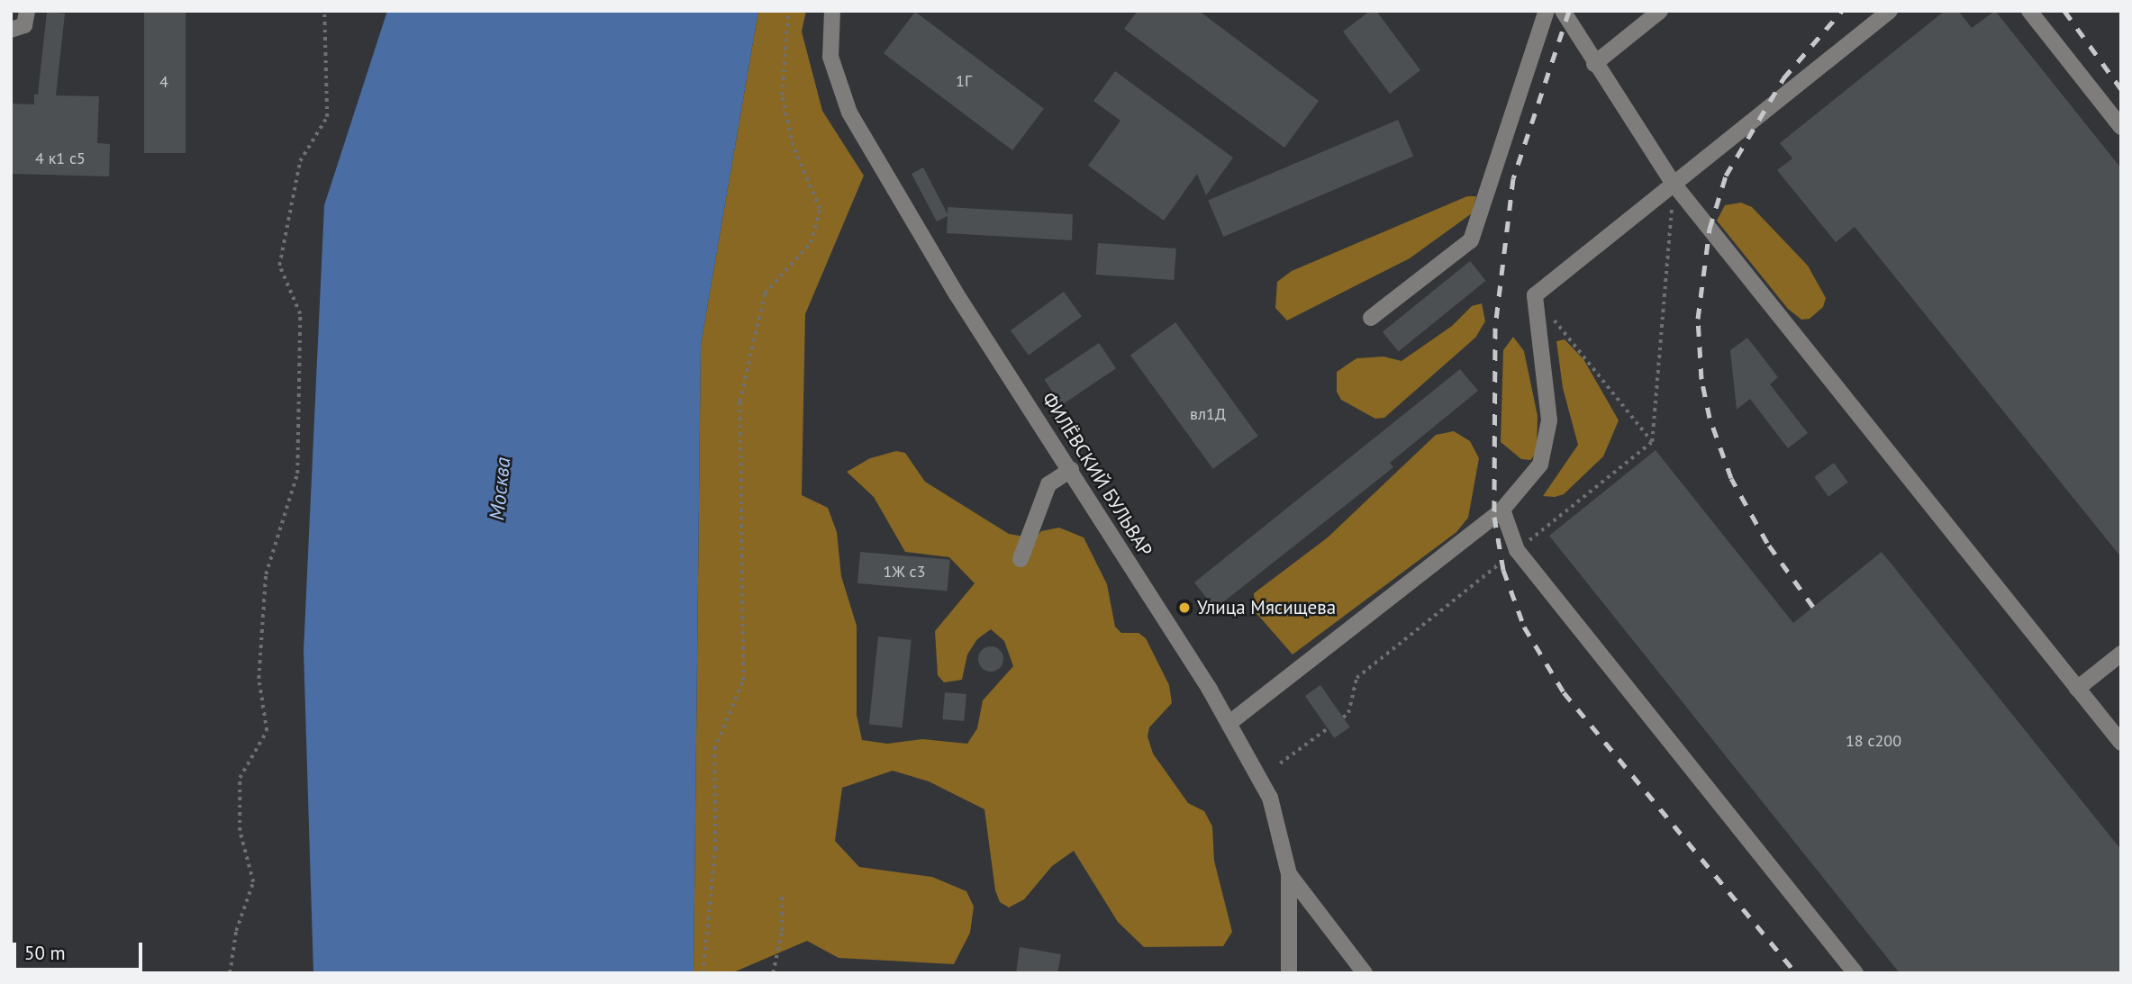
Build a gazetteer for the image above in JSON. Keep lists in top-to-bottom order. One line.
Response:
{"streets":{"street":["ФИЛЁВСКИЙ БУЛЬВАР"]},"water":["Москва"],"places":["Улица Мясищева"],"house_numbers":["1Г","4","4 к1 с5","вл1Д","1Ж с3","18 с200"],"scale_bar":"50 m"}
